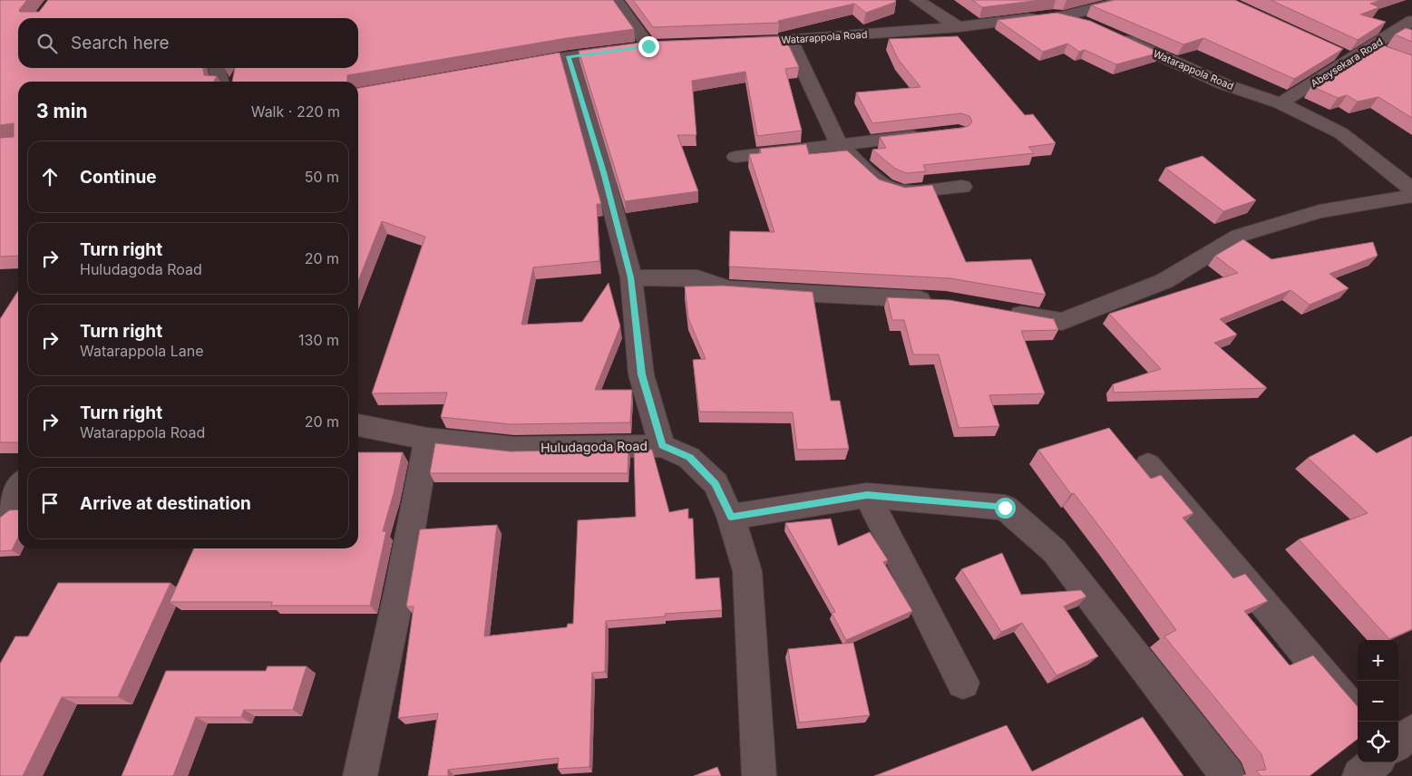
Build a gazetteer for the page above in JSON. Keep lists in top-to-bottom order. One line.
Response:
{"streets":{"street":["Watarappola Road","Abeysekara Road","Huludagoda Road"]},"crossings":[["Watarappola Road","Abeysekara Road"]],"page":{"search":"Search here","heading":["3 min","Walk · 220 m"],"list":[["Continue","50 m"],["Turn right","Huludagoda Road","20 m"],["Turn right","Watarappola Lane","130 m"],["Turn right","Watarappola Road","20 m"],"Arrive at destination"],"map_buttons":["+","−"]}}
